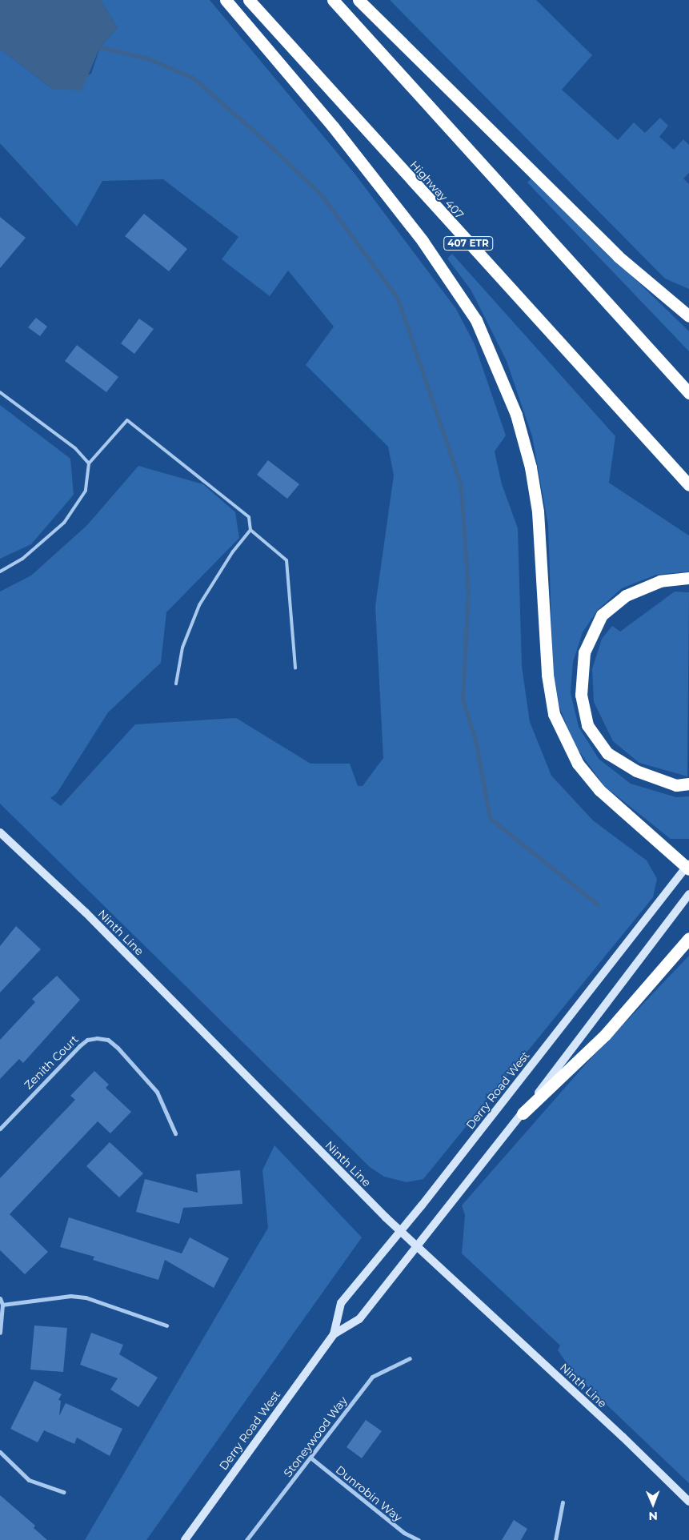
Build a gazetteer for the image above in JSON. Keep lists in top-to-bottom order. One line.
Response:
{"streets":{"highway":["Highway 407","407 ETR"],"main road":["Ninth Line","Derry Road West"],"street":["Zenith Court","Stoneywood Way","Dunrobin Way"]},"crossings":[["Ninth Line","Derry Road West"],["Stoneywood Way","Dunrobin Way"]],"north":"bottom"}
